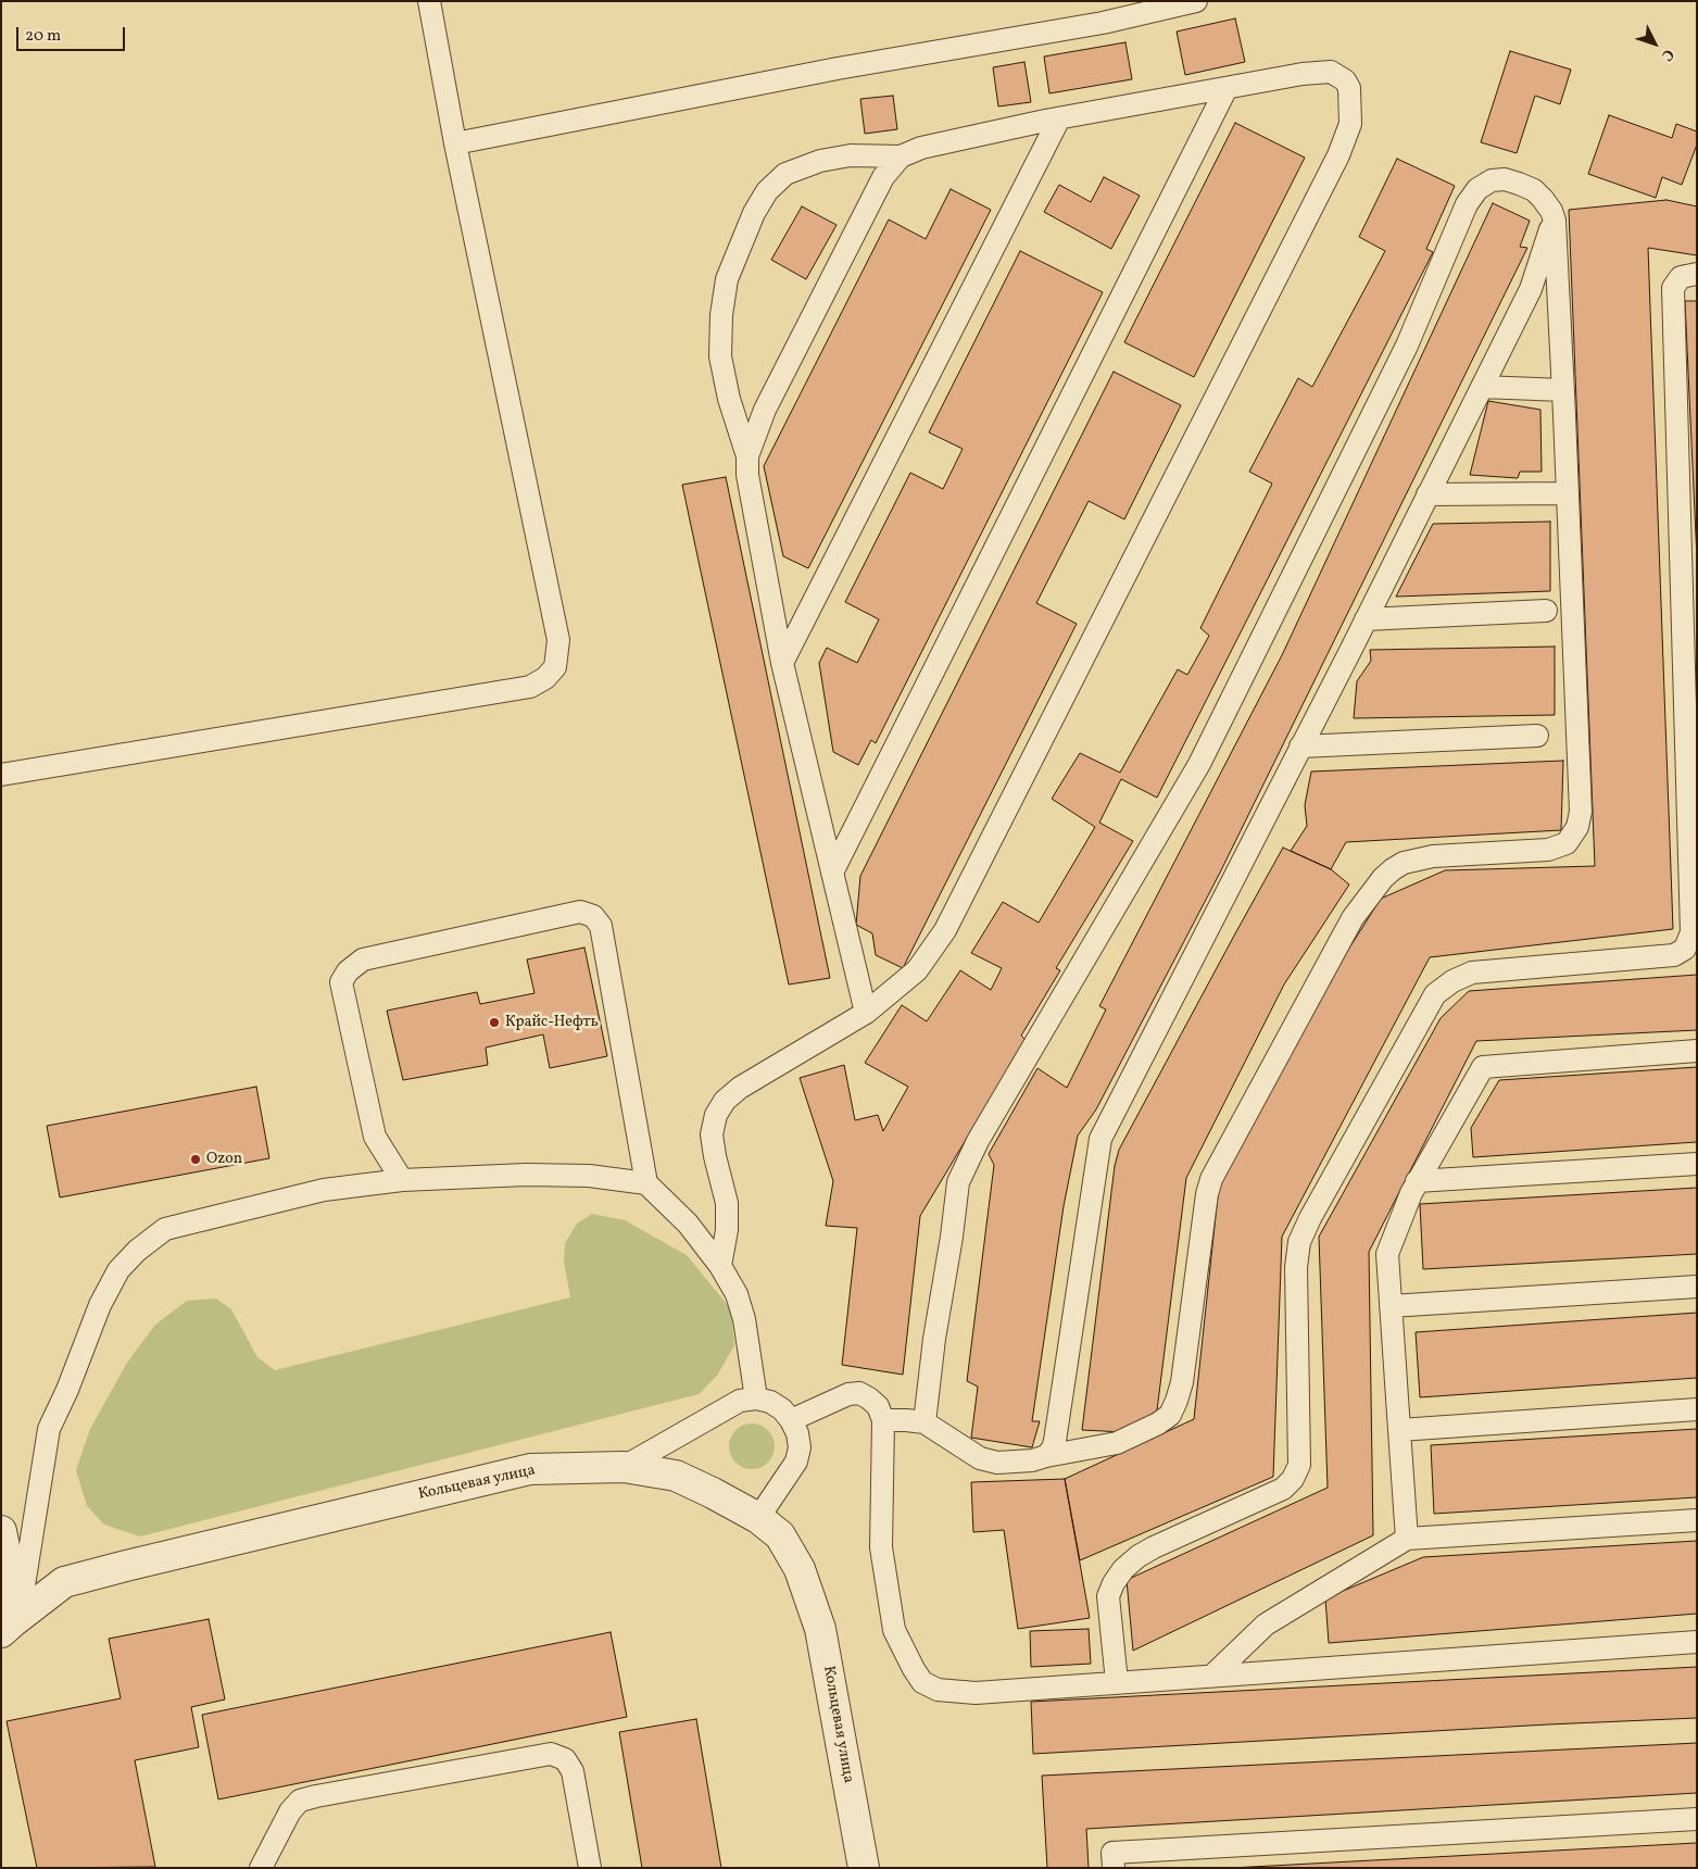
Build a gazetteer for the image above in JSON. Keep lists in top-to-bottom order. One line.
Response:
{"streets":{"street":["Кольцевая улица"]},"places":["Крайс-Нефть","Ozon"],"scale_bar":"20 m","north":"bottom right"}
